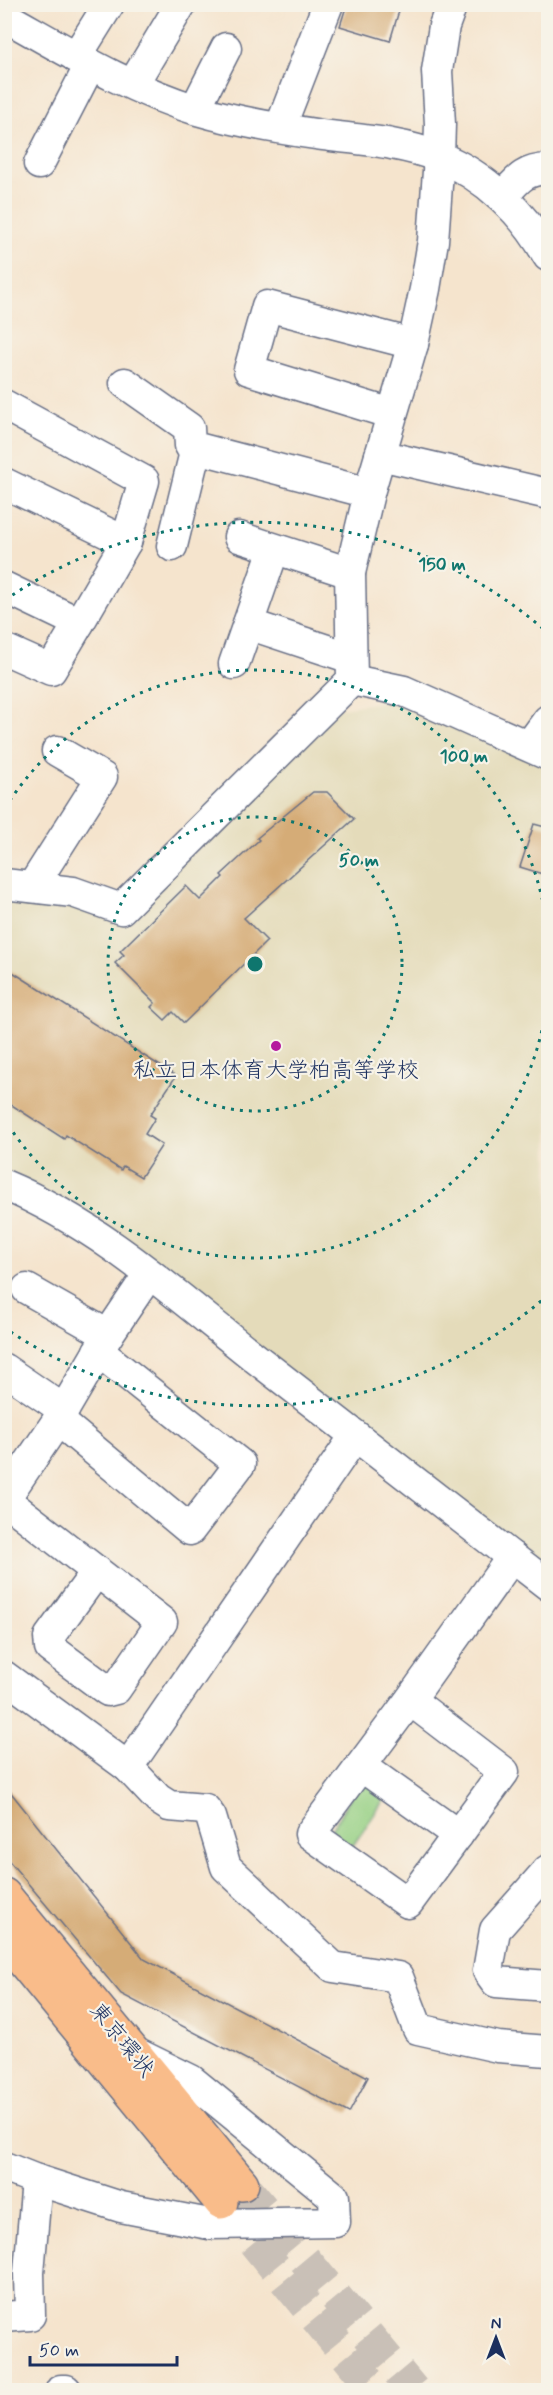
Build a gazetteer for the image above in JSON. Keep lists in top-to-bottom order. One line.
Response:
{"streets":{"highway":["東京環状"]},"places":["私立日本体育大学柏高等学校"],"scale_bar":"50 m","north":"top","rings":["150 m","100 m","50 m"]}
